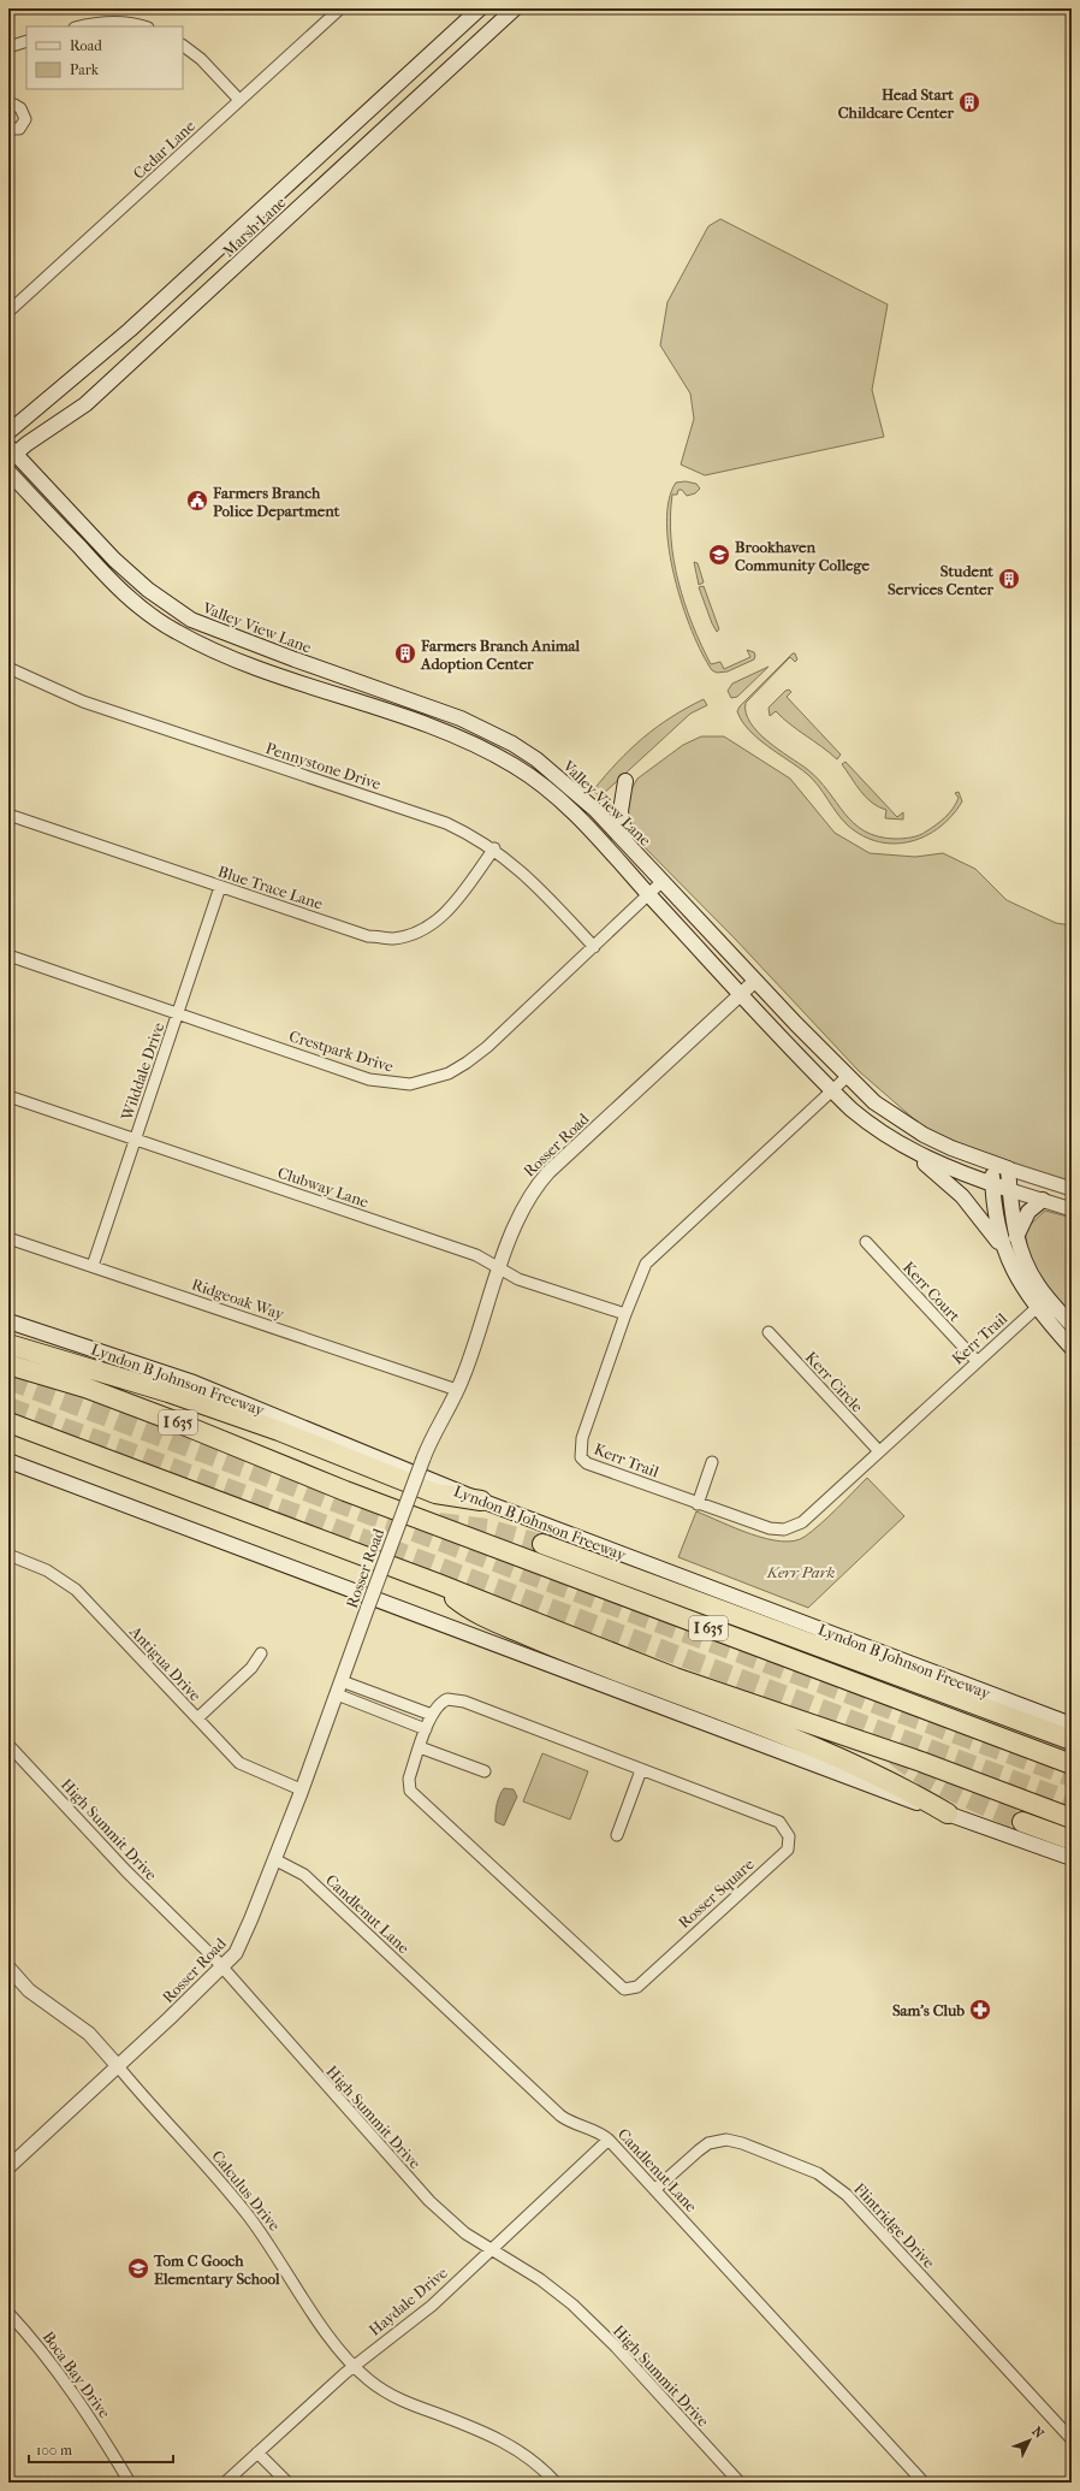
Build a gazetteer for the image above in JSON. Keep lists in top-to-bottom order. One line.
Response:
{"streets":{"highway":["I 635"],"main road":["Marsh Lane","Valley View Lane","Lyndon B Johnson Freeway"],"street":["Cedar Lane","Pennystone Drive","Blue Trace Lane","Crestpark Drive","Wilddale Drive","Rosser Road","Clubway Lane","Kerr Court","Ridgeoak Way","Kerr Trail","Kerr Circle","Antigua Drive","High Summit Drive","Rosser Square","Candlenut Lane","Calculus Drive","Flintridge Drive","Haydale Drive","Boca Bay Drive"]},"crossings":[["Marsh Lane","Valley View Lane"],["Valley View Lane","Crestpark Drive"],["Valley View Lane","Rosser Road"],["Valley View Lane","Kerr Trail"],["Pennystone Drive","Blue Trace Lane"],["Pennystone Drive","Crestpark Drive"],["Blue Trace Lane","Wilddale Drive"],["Crestpark Drive","Wilddale Drive"],["Wilddale Drive","Clubway Lane"],["Wilddale Drive","Ridgeoak Way"],["Rosser Road","Clubway Lane"],["Rosser Road","Ridgeoak Way"],["Rosser Road","Antigua Drive"],["Rosser Road","High Summit Drive"],["Rosser Road","Candlenut Lane"],["Rosser Road","Calculus Drive"],["Clubway Lane","Kerr Trail"],["Kerr Court","Kerr Trail"],["Kerr Trail","Kerr Circle"],["High Summit Drive","Haydale Drive"],["Candlenut Lane","Flintridge Drive"],["Candlenut Lane","Haydale Drive"],["Calculus Drive","Haydale Drive"]],"parks":["Kerr Park"],"places":{"building":["Head Start Childcare Center","Student Services Center","Farmers Branch Animal Adoption Center"],"public building":["Farmers Branch Police Department"],"school or university":["Brookhaven Community College","Tom C Gooch Elementary School"],"pharmacy":["Sam's Club"]},"legend":["Road","Park"],"scale_bar":"100 m","north":"top right"}
